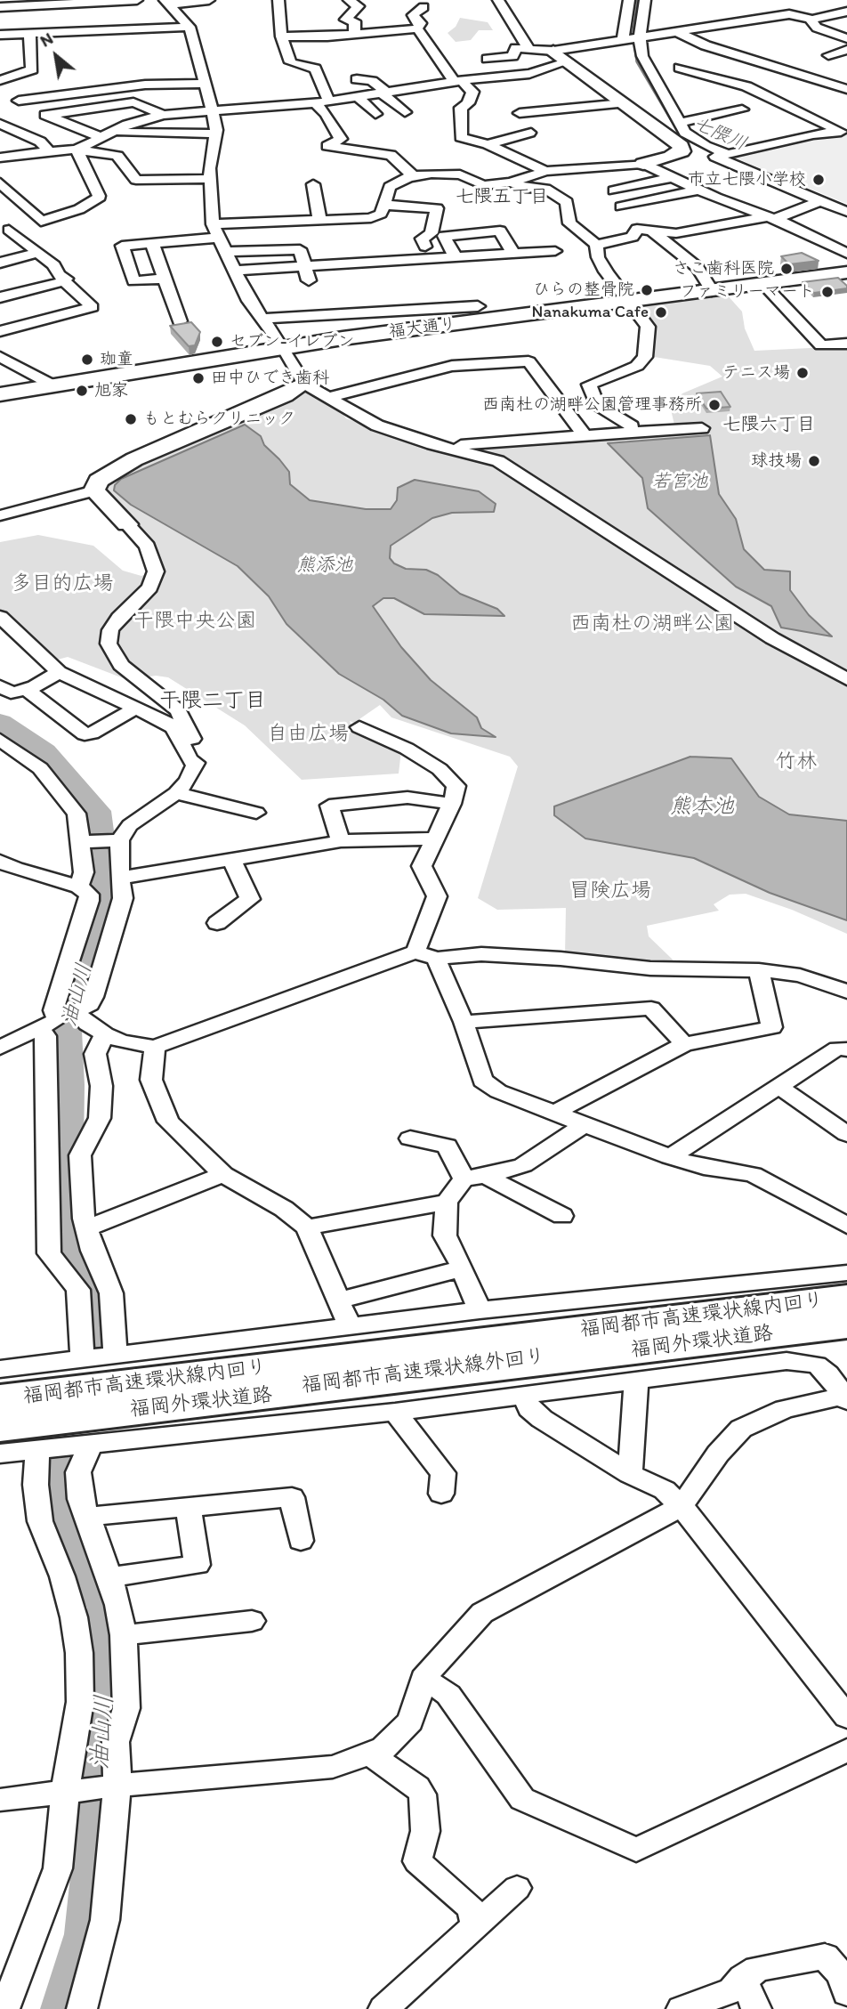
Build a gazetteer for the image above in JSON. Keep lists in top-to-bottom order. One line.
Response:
{"streets":{"highway":["福岡都市高速環状線内回り","福岡外環状道路","福岡都市高速環状線外回り"],"street":["福大通り"]},"crossings":[["福岡都市高速環状線内回り","福岡外環状道路"],["福岡外環状道路","福岡都市高速環状線外回り"]],"districts":["七隈五丁目","七隈六丁目","干隈二丁目"],"water":["七隈川","若宮池","熊添池","熊本池","油山川"],"parks":["多目的広場","干隈中央公園","西南杜の湖畔公園","自由広場","竹林","冒険広場"],"places":["市立七隈小学校","さこ歯科医院","ひらの整骨院","ファミリーマート","Nanakuma Cafe","セブン-イレブン","珈童","テニス場","田中ひでき歯科","旭家","西南杜の湖畔公園管理事務所","もとむらクリニック","球技場"],"north":"top left"}
